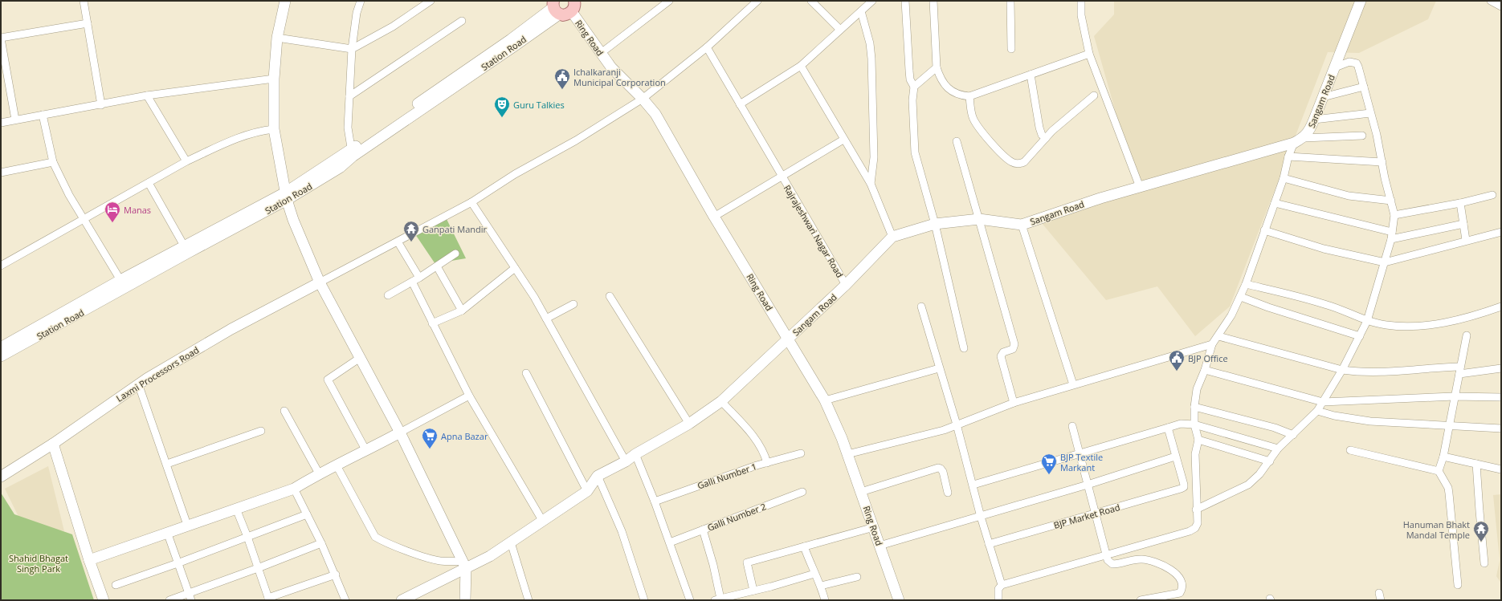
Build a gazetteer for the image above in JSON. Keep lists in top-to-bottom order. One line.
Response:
{"streets":{"street":["Ring Road","Station Road","Sangam Road","Rajrajeshwari Nagar Road","Laxmi Processors Road","Galli Number 1","BJP Market Road","Galli Number 2"]},"crossings":[["Ring Road","Sangam Road"],["Sangam Road","Rajrajeshwari Nagar Road"]],"parks":["Shahid Bhagat Singh Park"],"places":{"public building":["Ichalkaranji Municipal Corporation","BJP Office"],"theatre":["Guru Talkies"],"hotel":["Manas"],"temple":["Ganpati Mandir","Hanuman Bhakt Mandal Temple"],"supermarket":["Apna Bazar","BJP Textile Markant"]}}
